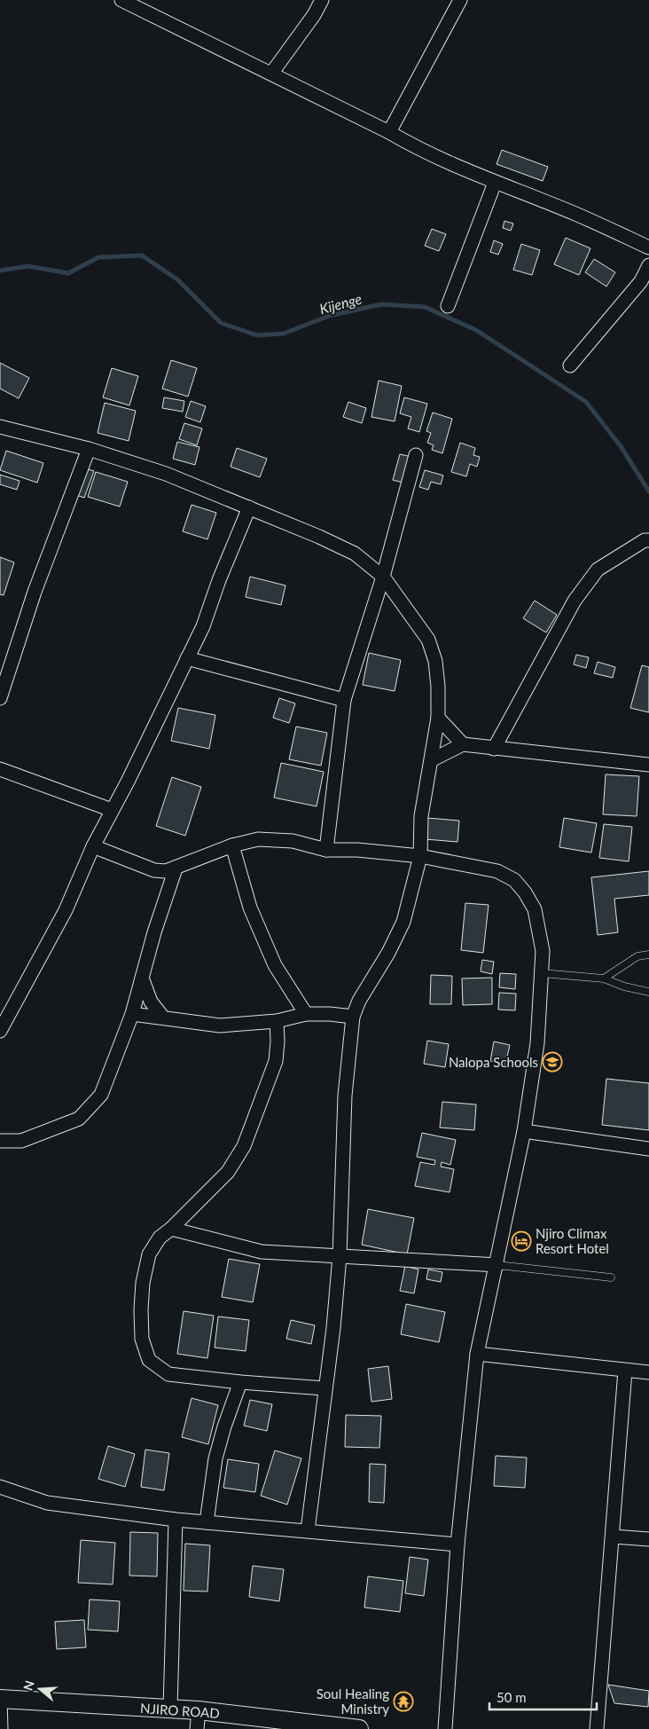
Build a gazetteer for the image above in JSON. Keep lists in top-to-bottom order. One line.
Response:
{"streets":{"street":["NJIRO ROAD"]},"water":["Kijenge"],"places":{"school or university":["Nalopa Schools"],"hotel":["Njiro Climax Resort Hotel"],"temple":["Soul Healing Ministry"]},"scale_bar":"50 m","north":"left"}
